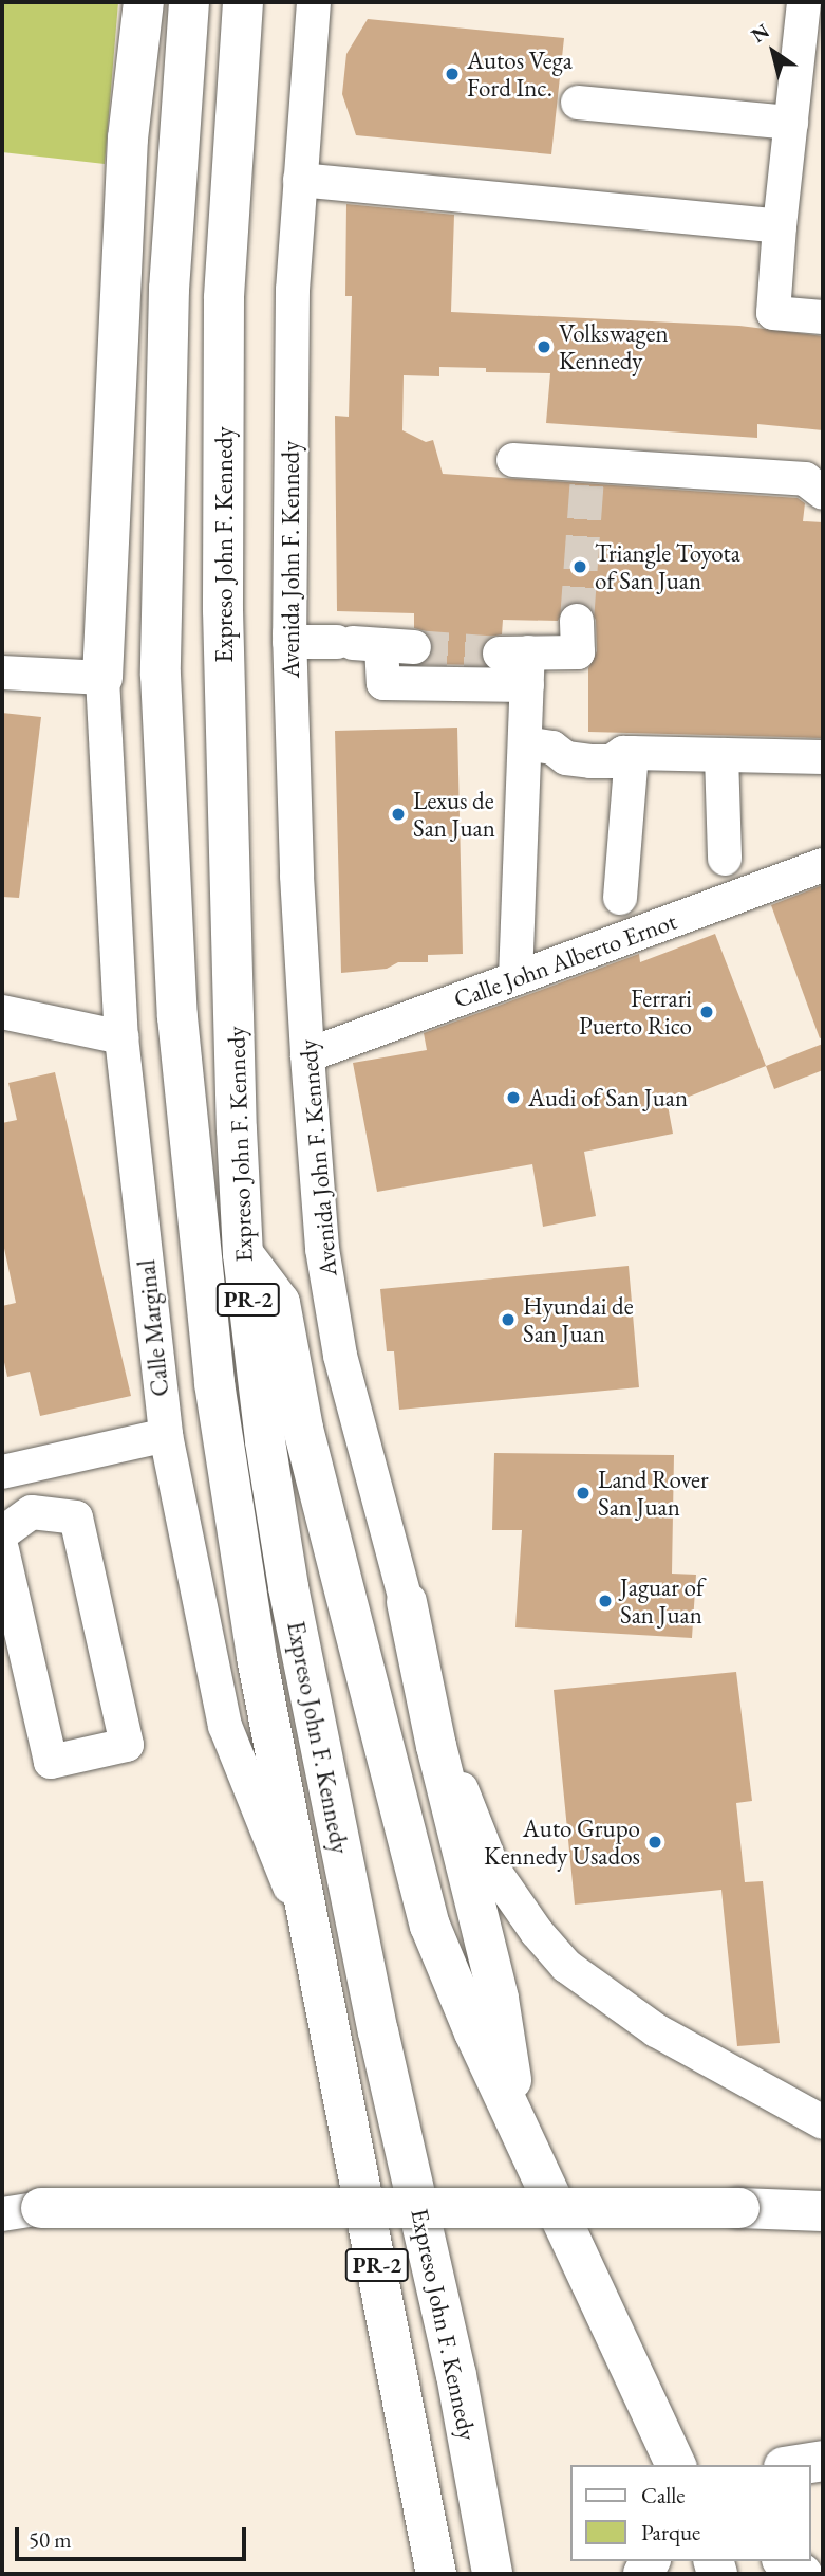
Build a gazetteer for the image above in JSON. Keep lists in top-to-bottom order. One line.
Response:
{"streets":{"highway":["Expreso John F. Kennedy","PR-2"],"street":["Avenida John F. Kennedy","Calle John Alberto Ernot","Calle Marginal"]},"crossings":[["Expreso John F. Kennedy","Calle Marginal"],["Avenida John F. Kennedy","Calle John Alberto Ernot"]],"places":["Autos Vega Ford Inc.","Volkswagen Kennedy","Triangle Toyota of San Juan","Lexus de San Juan","Ferrari Puerto Rico","Audi of San Juan","Hyundai de San Juan","Land Rover San Juan","Jaguar of San Juan","Auto Grupo Kennedy Usados"],"legend":["Calle","Parque"],"scale_bar":"50 m","north":"top left"}
